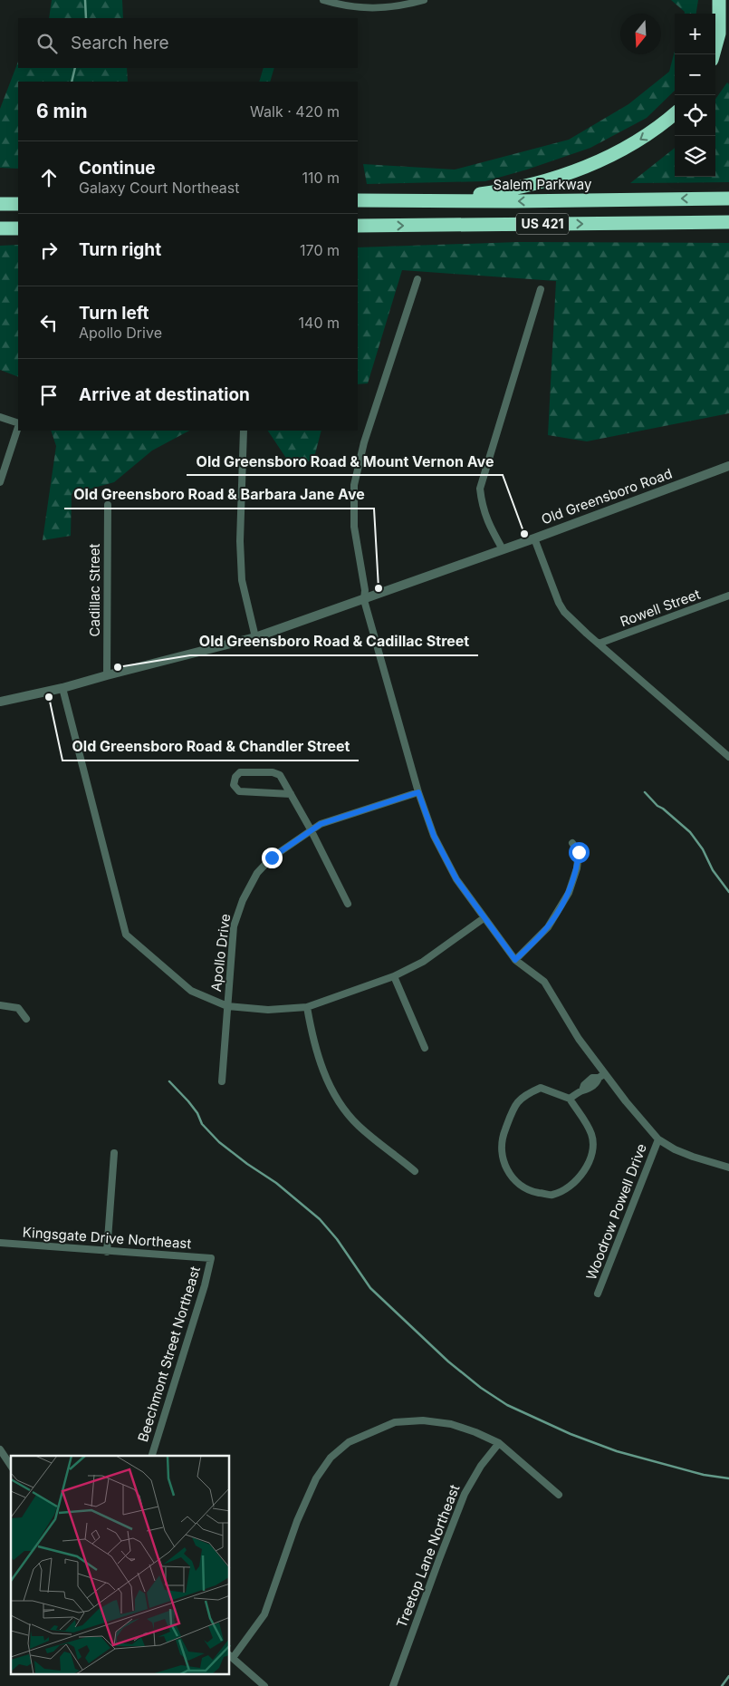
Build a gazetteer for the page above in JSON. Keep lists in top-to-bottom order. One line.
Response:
{"streets":{"highway":["Salem Parkway","US 421"],"street":["Old Greensboro Road","Cadillac Street","Rowell Street","Apollo Drive","Woodrow Powell Drive","Kingsgate Drive Northeast","Beechmont Street Northeast","Treetop Lane Northeast"]},"crossings":[["Old Greensboro Road","Cadillac Street"],["Kingsgate Drive Northeast","Beechmont Street Northeast"]],"places":["Old Greensboro Road & Mount Vernon Ave","Old Greensboro Road & Barbara Jane Ave","Old Greensboro Road & Cadillac Street","Old Greensboro Road & Chandler Street"],"north":"bottom","page":{"map_buttons":["+","−"],"search":"Search here","heading":["6 min","Walk · 420 m"],"list":[["Continue","Galaxy Court Northeast","110 m"],["Turn right","170 m"],["Turn left","Apollo Drive","140 m"],"Arrive at destination"]}}
